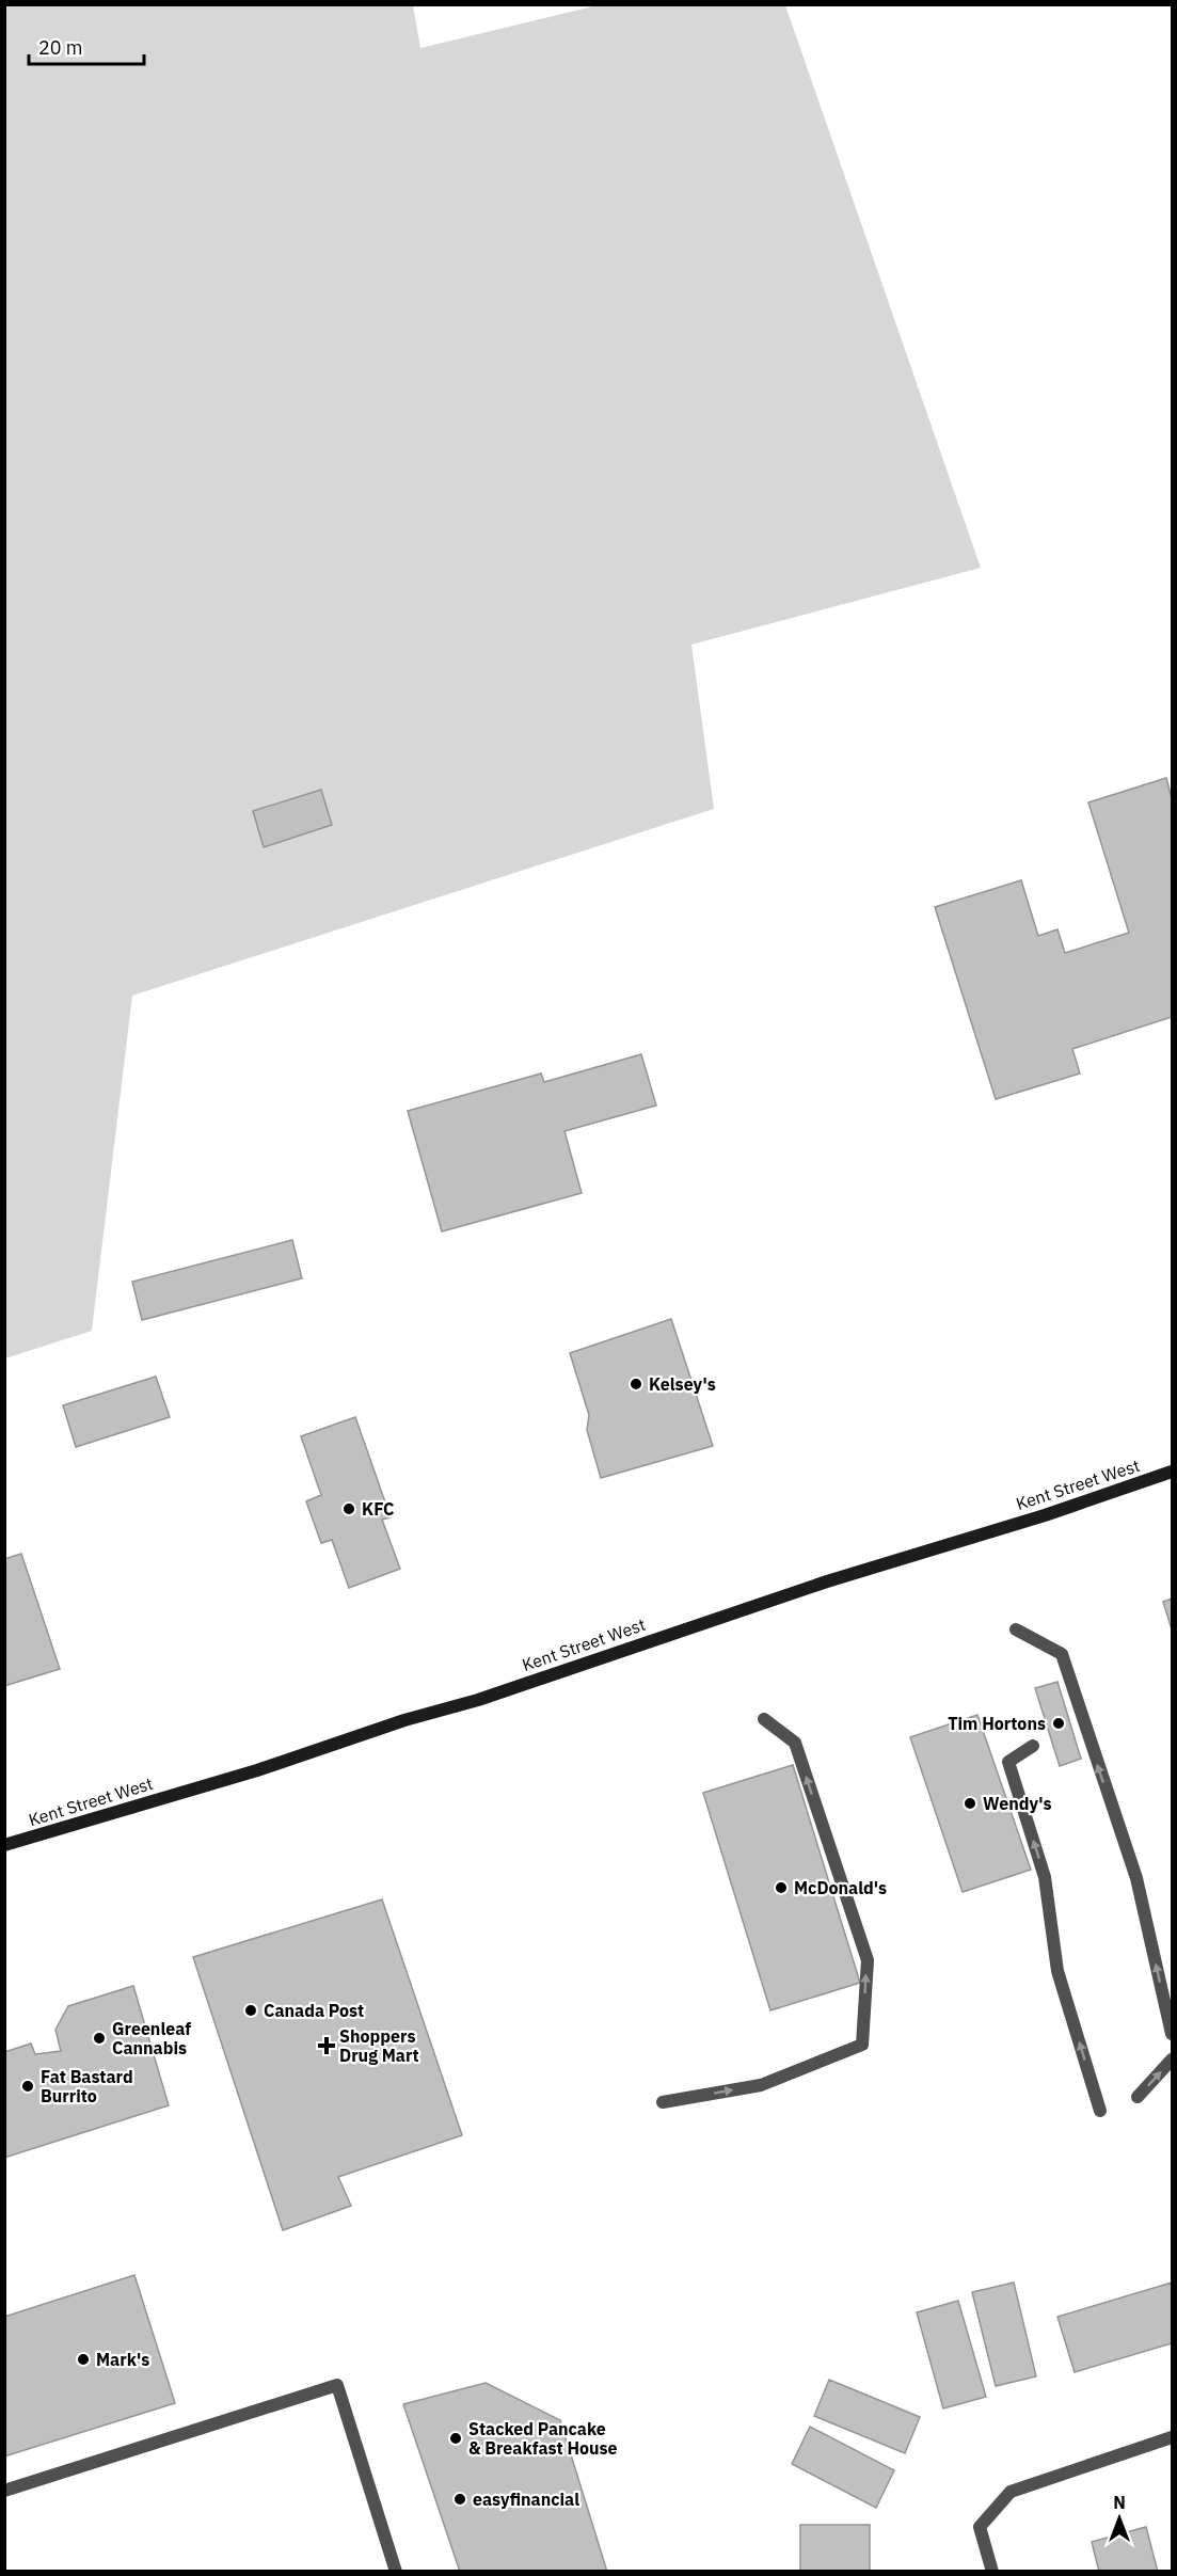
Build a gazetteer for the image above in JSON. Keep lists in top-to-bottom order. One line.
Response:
{"streets":{"main road":["Kent Street West"]},"places":{"other":["Kelsey's","KFC","Tim Hortons","Wendy's","McDonald's","Canada Post","Greenleaf Cannabis","Fat Bastard Burrito","Mark's","Stacked Pancake & Breakfast House","easyfinancial"],"health":["Shoppers Drug Mart"]},"scale_bar":"20 m","north":"top"}
